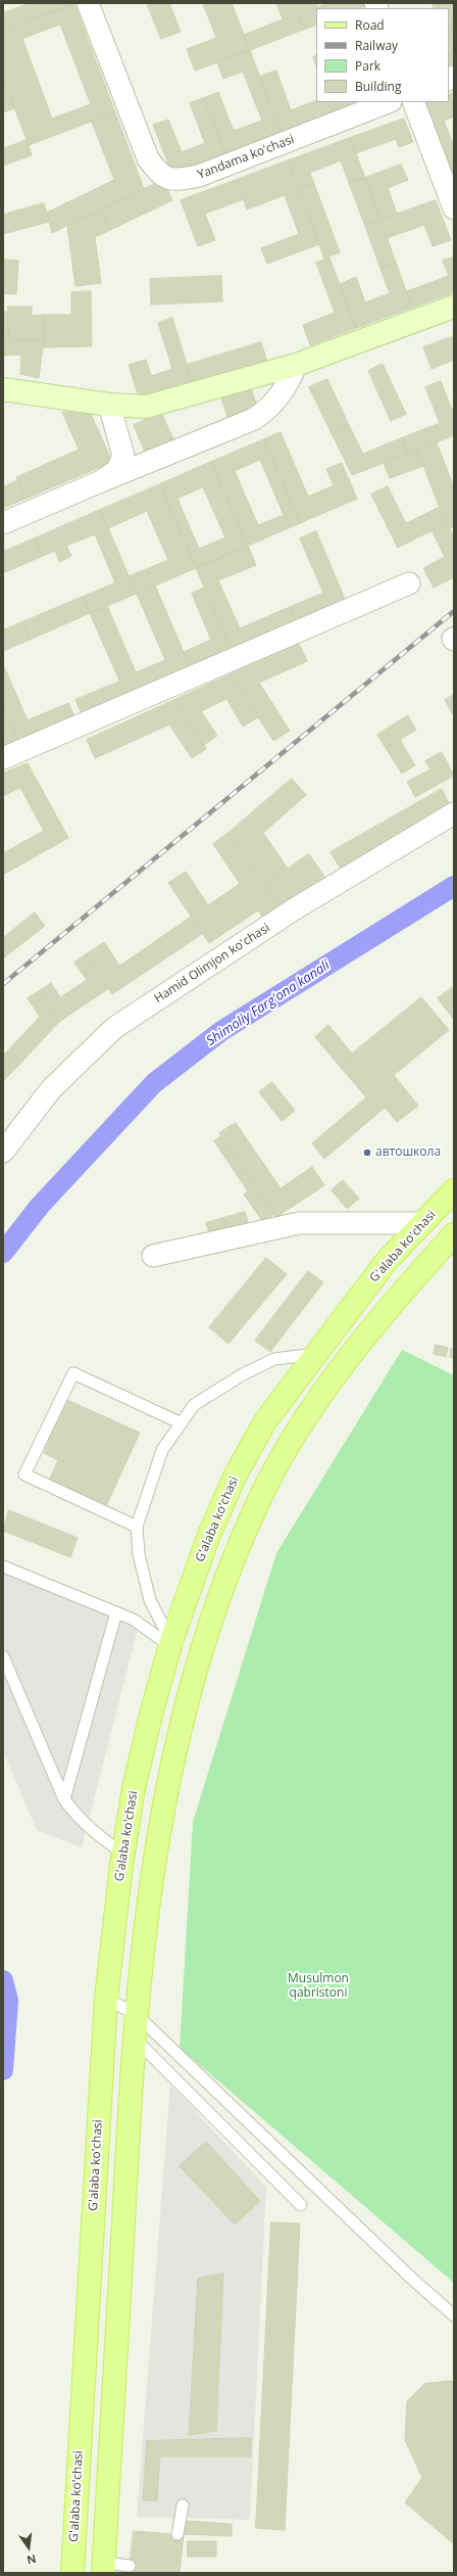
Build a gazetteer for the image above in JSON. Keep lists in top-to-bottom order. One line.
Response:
{"streets":{"main road":["G'alaba ko'chasi"],"street":["Yandama koʻchasi","Hamid Olimjon koʻchasi"]},"water":["Shimoliy Fargʻona kanali"],"parks":["Musulmon qabristoni"],"places":["автошкола"],"legend":["Road","Railway","Park","Building"],"north":"bottom"}
